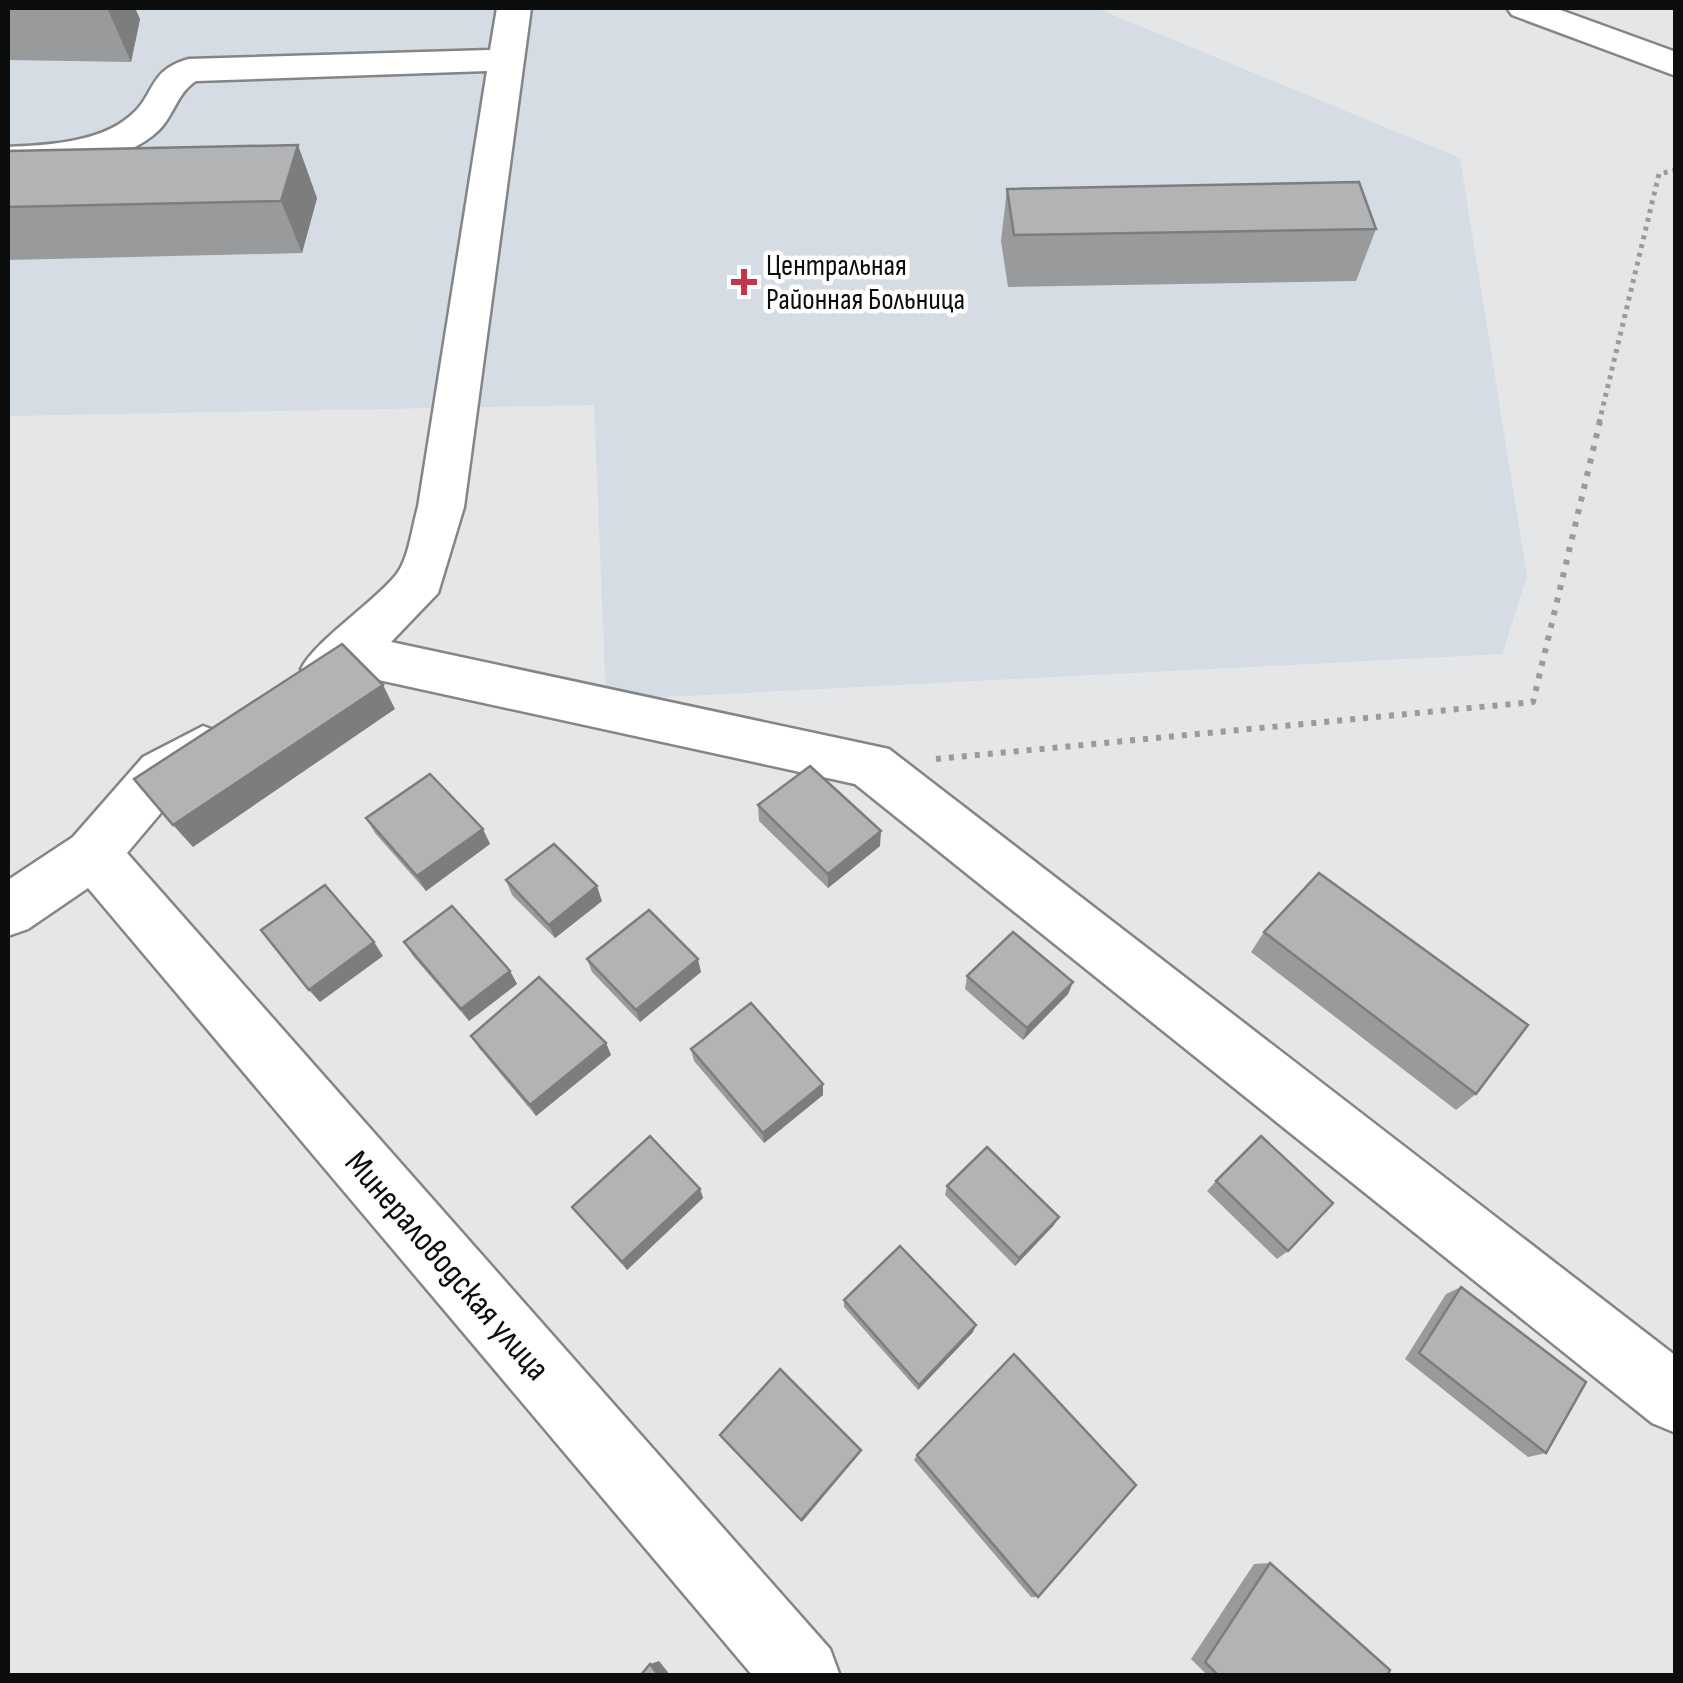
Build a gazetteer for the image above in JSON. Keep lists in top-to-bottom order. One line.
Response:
{"streets":{"street":["Минераловодская улица"]},"places":{"health":["Центральная Районная Больница"]}}
